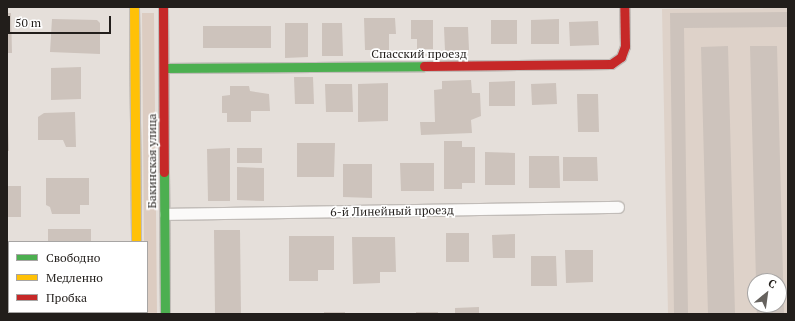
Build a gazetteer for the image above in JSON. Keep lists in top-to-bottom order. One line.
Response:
{"streets":{"street":["Спасский проезд","Бакинская улица","6-й Линейный проезд"]},"crossings":[["Спасский проезд","Бакинская улица"],["Бакинская улица","6-й Линейный проезд"]],"legend":["Свободно","Медленно","Пробка"],"scale_bar":"50 m","north":"top right"}
